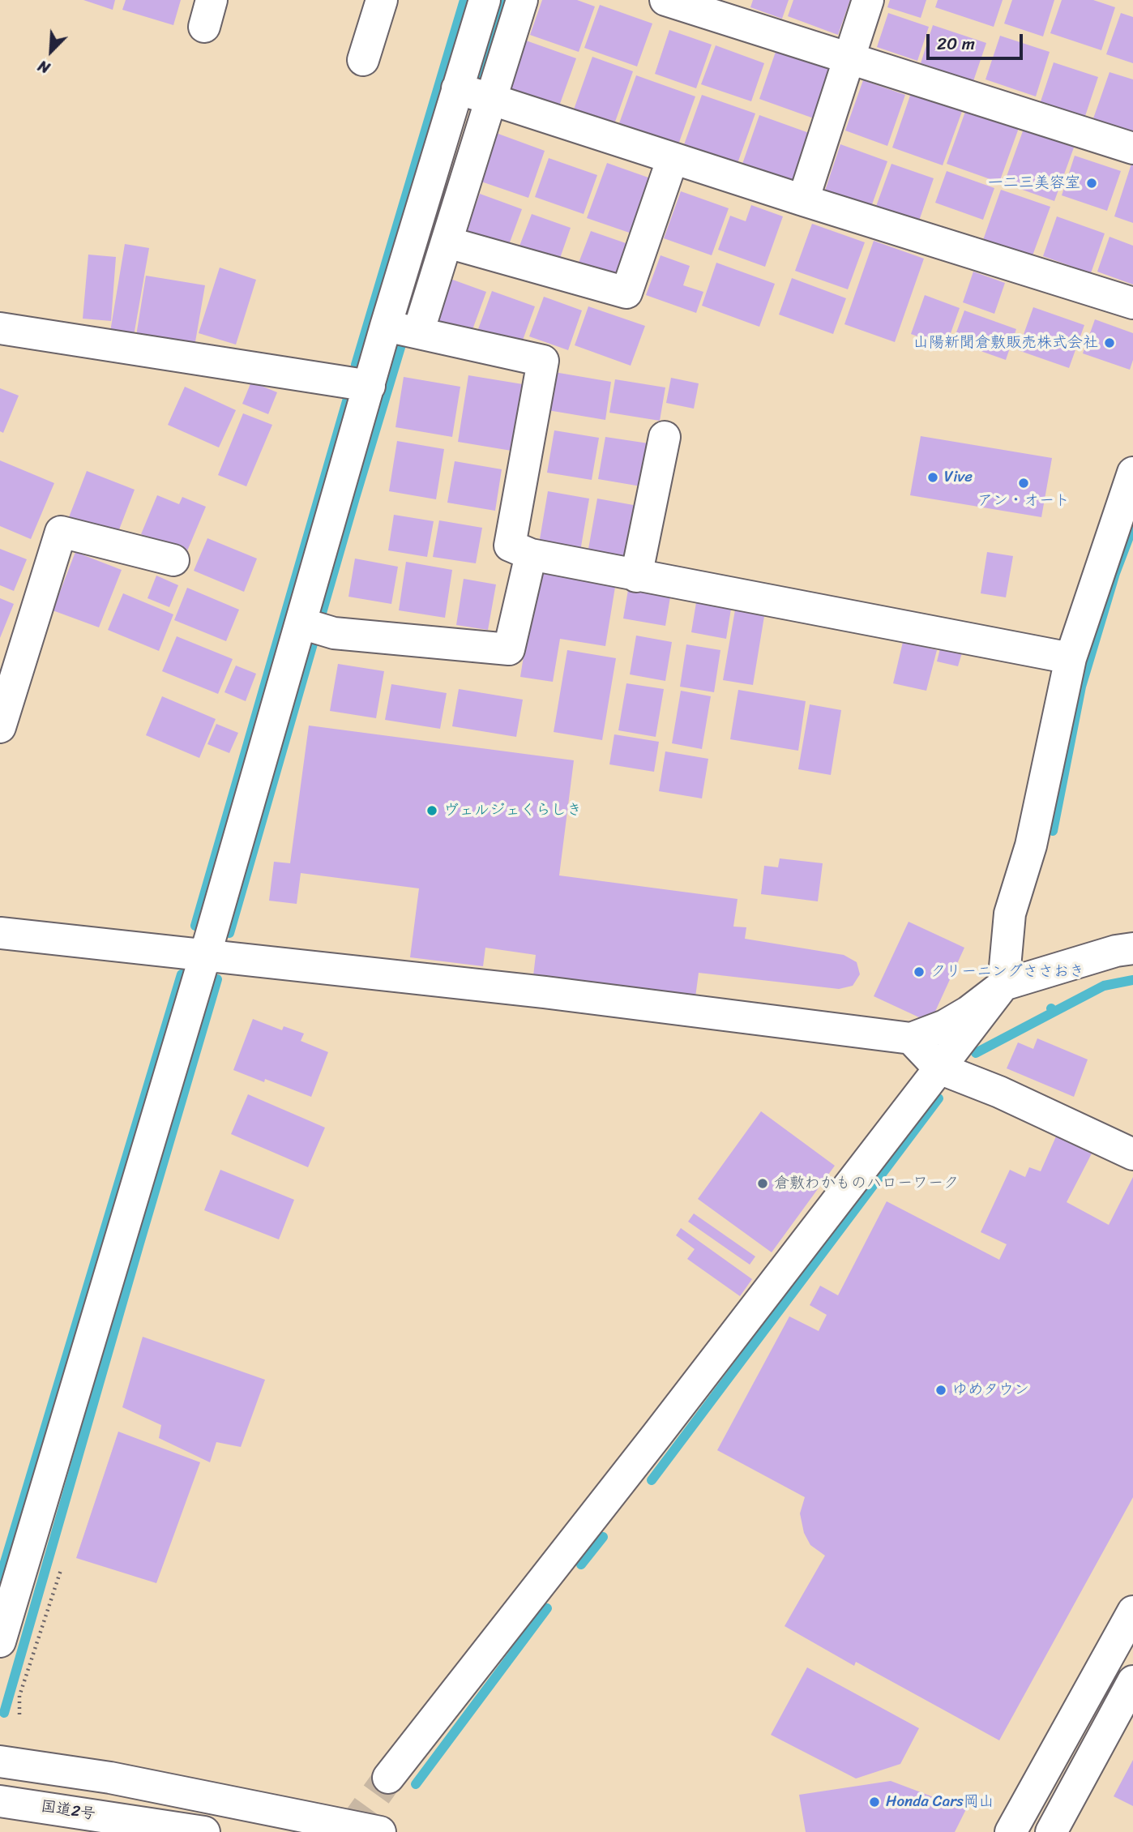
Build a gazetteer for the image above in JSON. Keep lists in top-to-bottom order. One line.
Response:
{"streets":{"main road":["国道2号"]},"places":["一二三美容室","山陽新聞倉敷販売株式会社","Vive","アン・オート","ヴェルジェくらしき","クリーニングささおき","倉敷わかものハローワーク","ゆめタウン","Honda Cars岡山"],"scale_bar":"20 m","north":"bottom left"}
